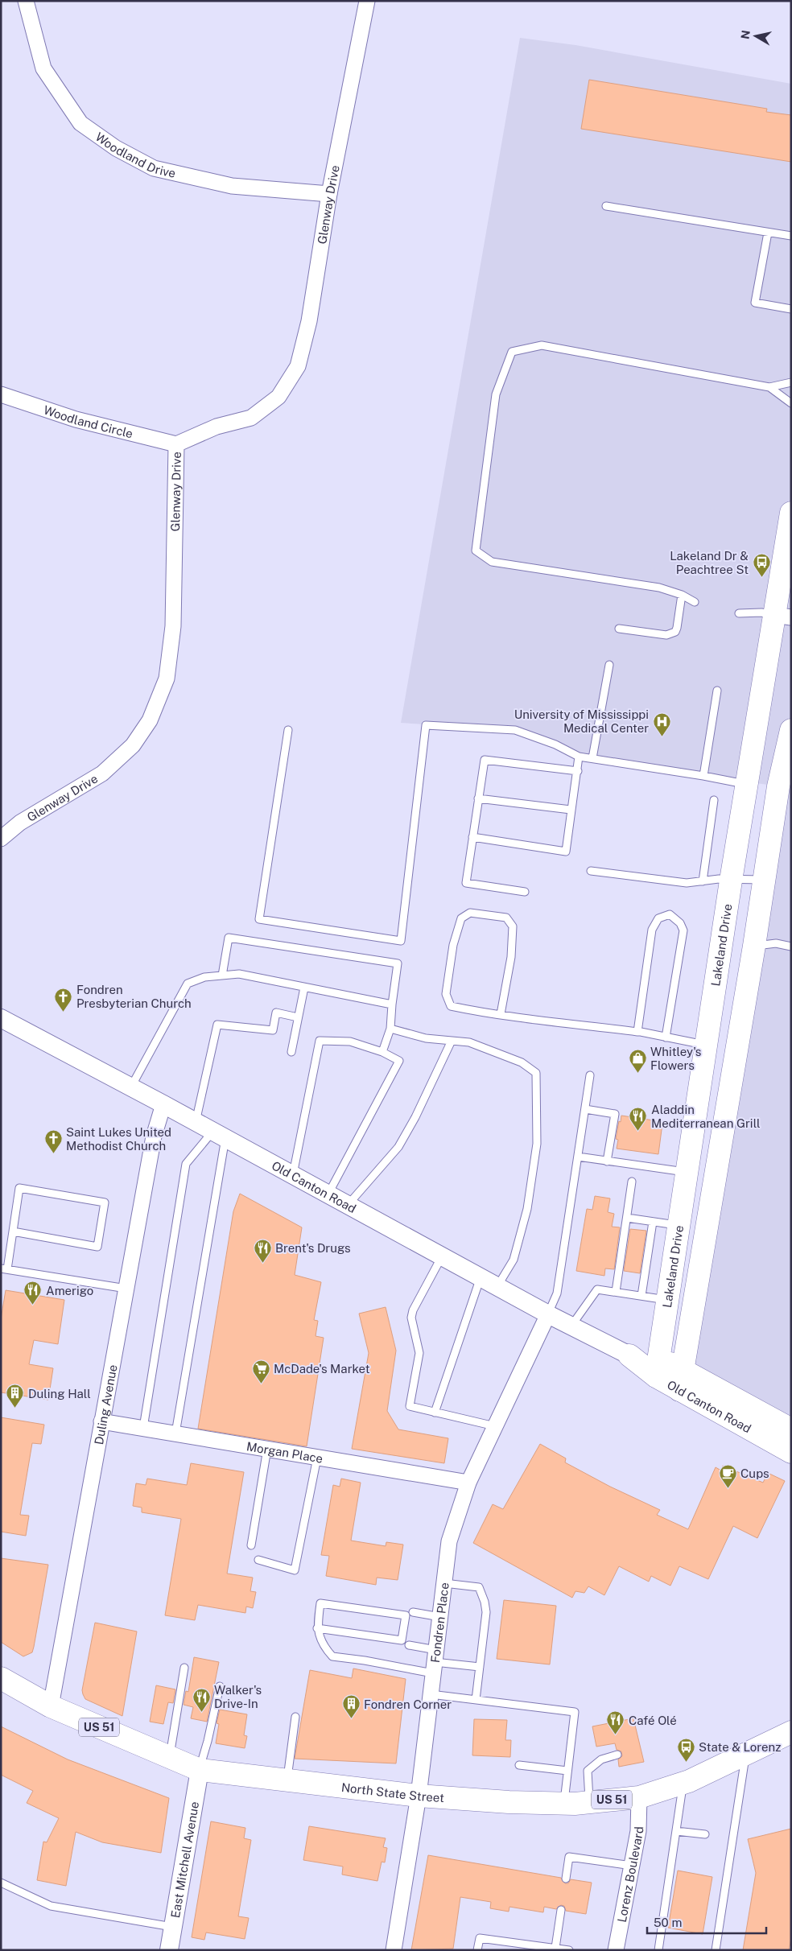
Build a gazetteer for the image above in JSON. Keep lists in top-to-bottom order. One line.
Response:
{"streets":{"main road":["Lakeland Drive","Old Canton Road","US 51","North State Street"],"street":["Woodland Drive","Glenway Drive","Woodland Circle","Duling Avenue","Morgan Place","Fondren Place","East Mitchell Avenue","Lorenz Boulevard"]},"crossings":[["Woodland Drive","Glenway Drive"],["Glenway Drive","Woodland Circle"],["Lakeland Drive","Old Canton Road"],["Old Canton Road","Duling Avenue"],["Old Canton Road","Fondren Place"],["Duling Avenue","Morgan Place"],["Duling Avenue","North State Street"],["Morgan Place","Fondren Place"],["Fondren Place","North State Street"],["North State Street","East Mitchell Avenue"],["North State Street","Lorenz Boulevard"]],"places":{"bus stop":["Lakeland Dr & Peachtree St","State & Lorenz"],"hospital":["University of Mississippi Medical Center"],"church":["Fondren Presbyterian Church","Saint Lukes United Methodist Church"],"shop":["Whitley's Flowers"],"restaurant":["Aladdin Mediterranean Grill","Brent's Drugs","Amerigo","Walker's Drive-In","Café Olé"],"supermarket":["McDade's Market"],"building":["Duling Hall","Fondren Corner"],"cafe":["Cups"]},"scale_bar":"50 m","north":"left"}
